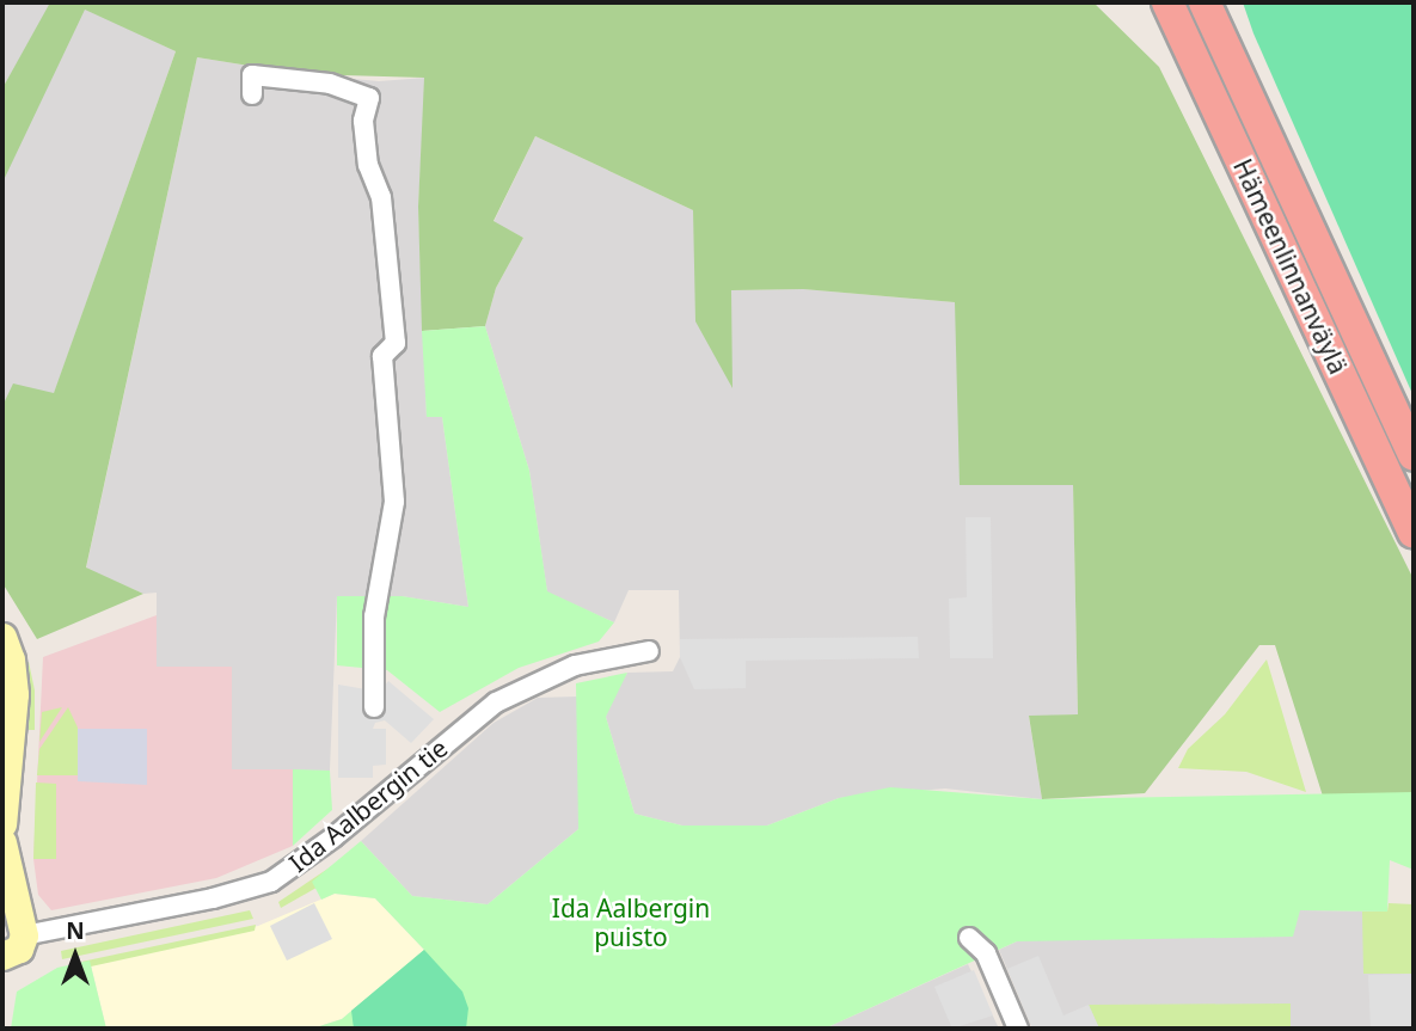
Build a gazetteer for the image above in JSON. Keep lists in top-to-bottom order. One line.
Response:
{"streets":{"highway":["Hämeenlinnanväylä"],"street":["Ida Aalbergin tie"]},"parks":["Ida Aalbergin puisto"],"north":"top"}
